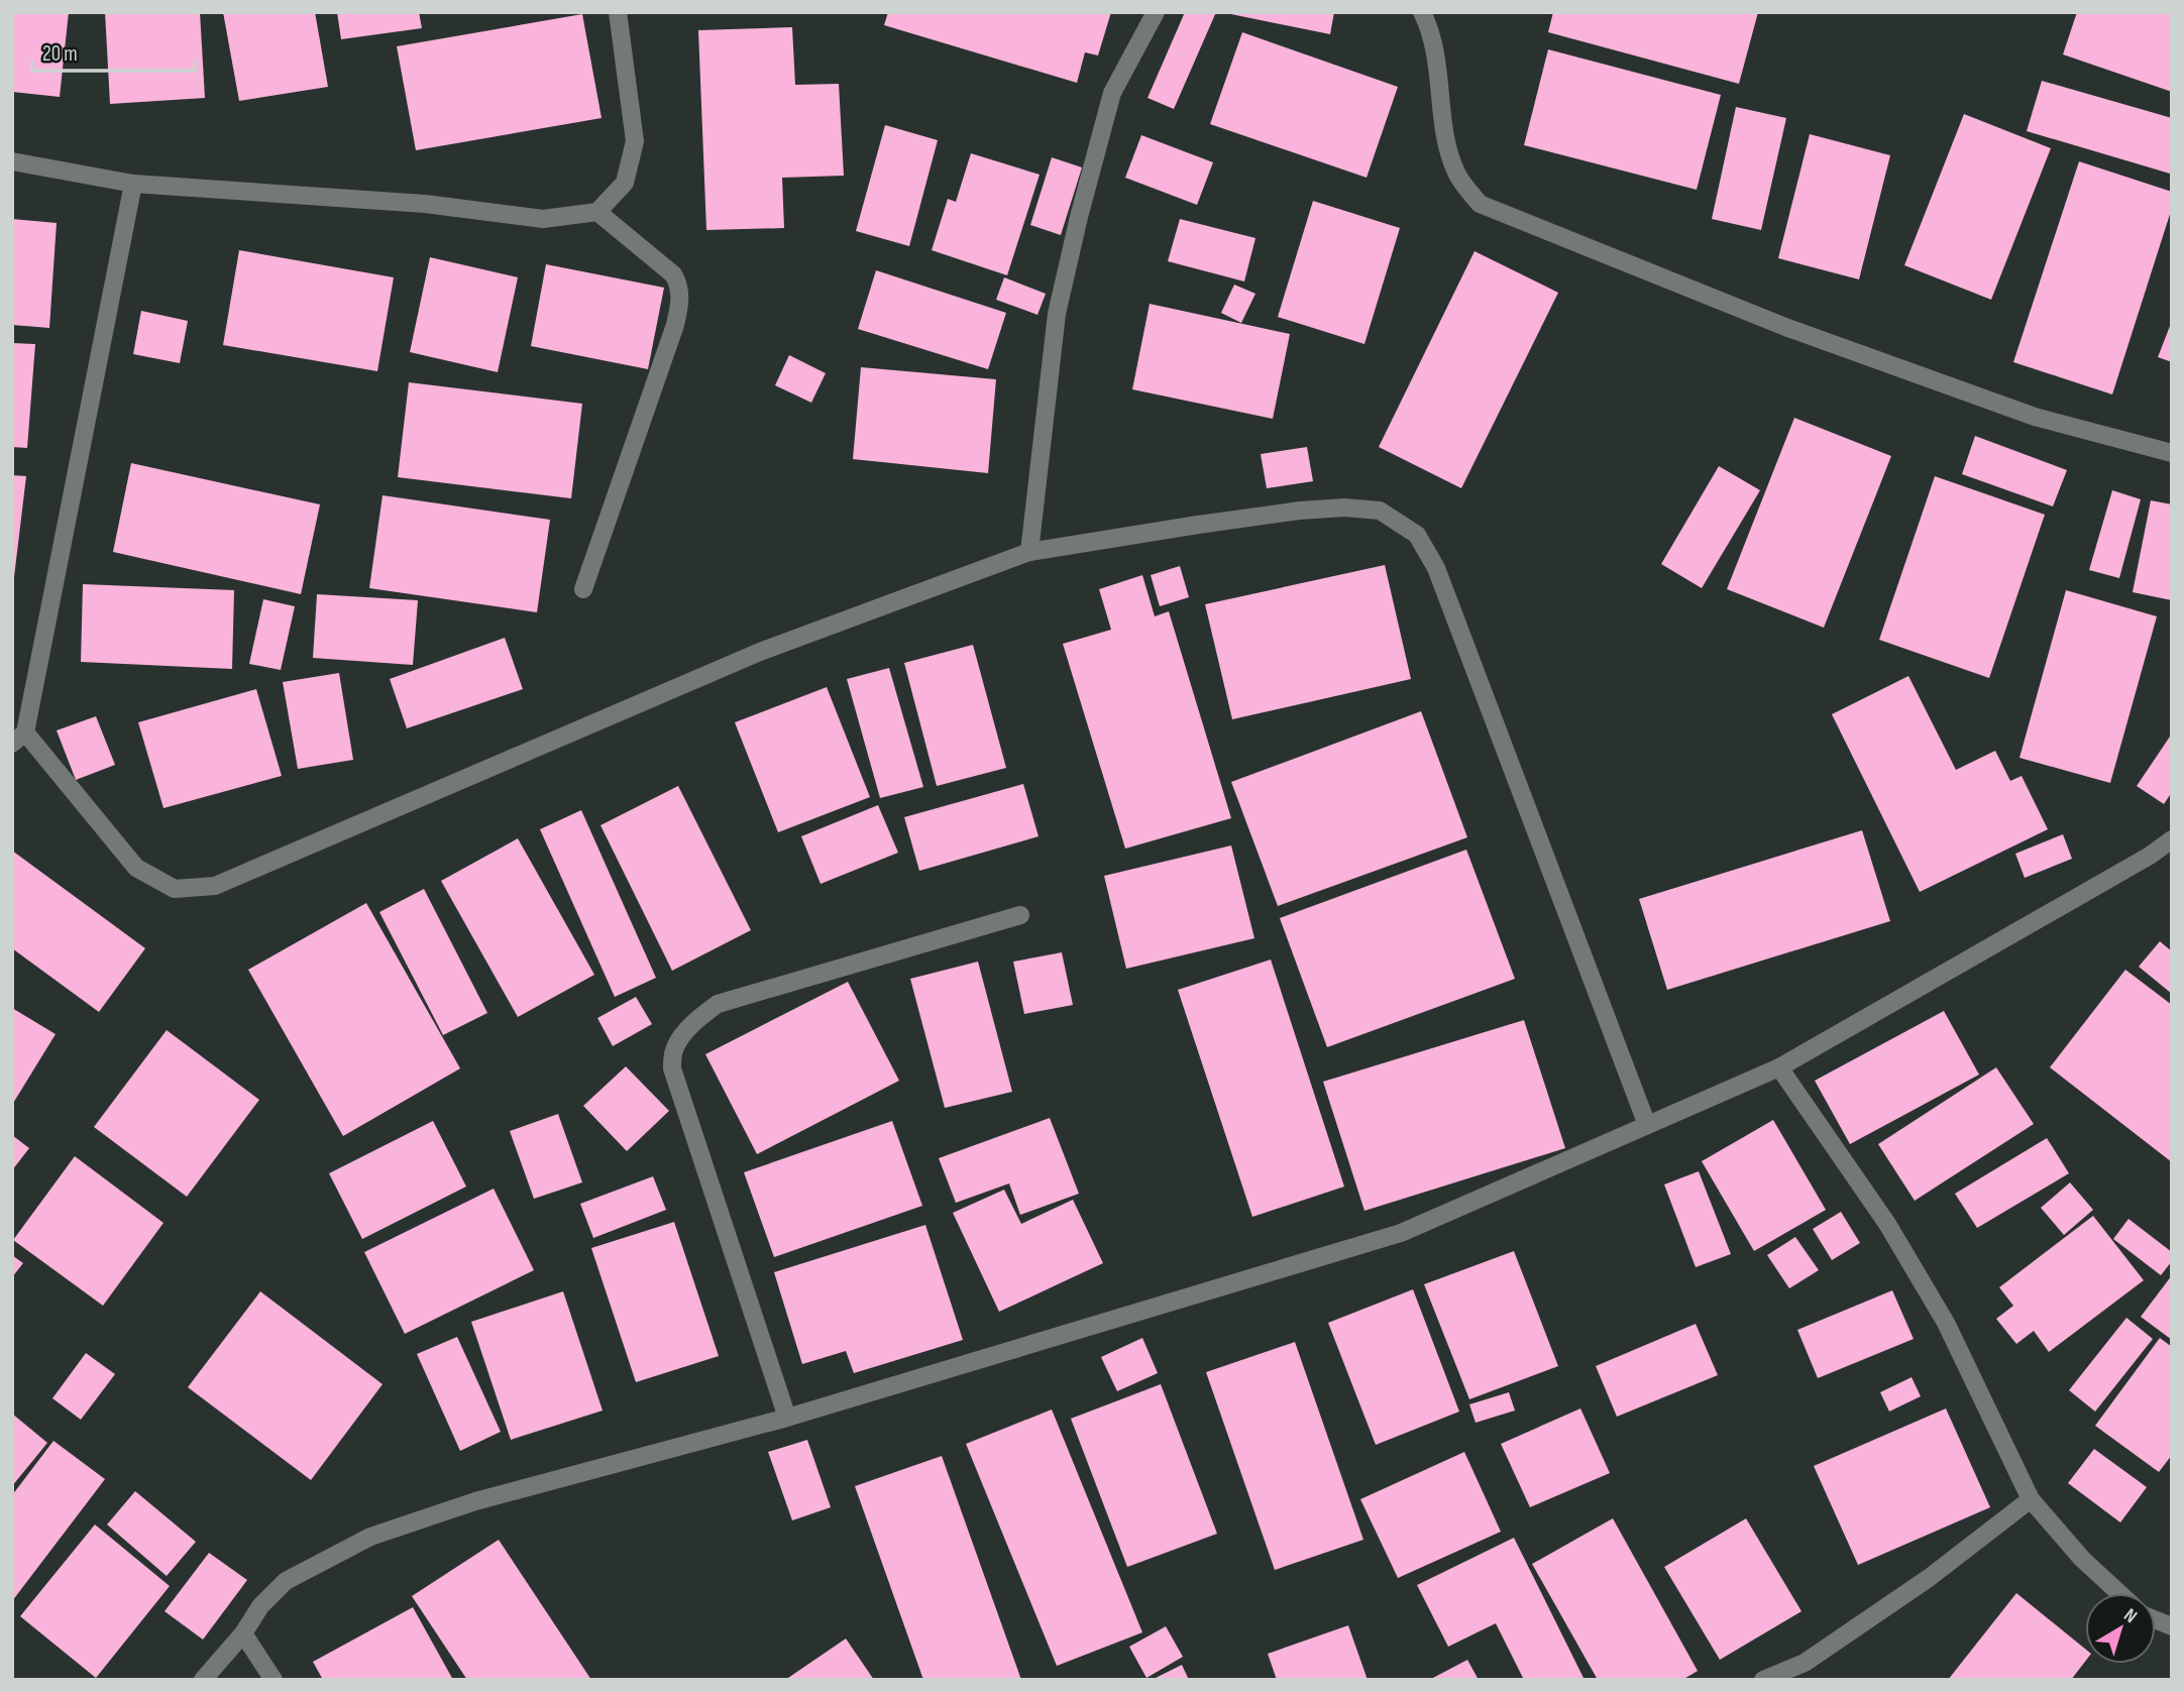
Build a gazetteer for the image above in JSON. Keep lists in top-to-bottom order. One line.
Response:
{"scale_bar":"20 m","north":"top right"}
